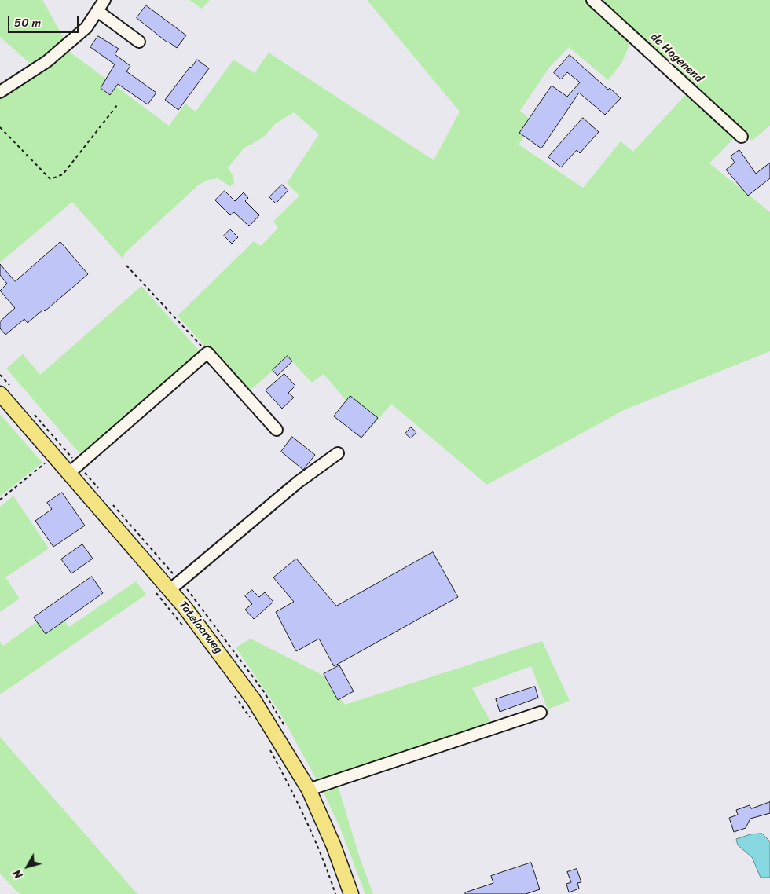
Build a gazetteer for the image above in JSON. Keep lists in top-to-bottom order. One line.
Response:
{"streets":{"main road":["Tatelaarweg"],"street":["de Hogenend"]},"scale_bar":"50 m","north":"bottom left"}
